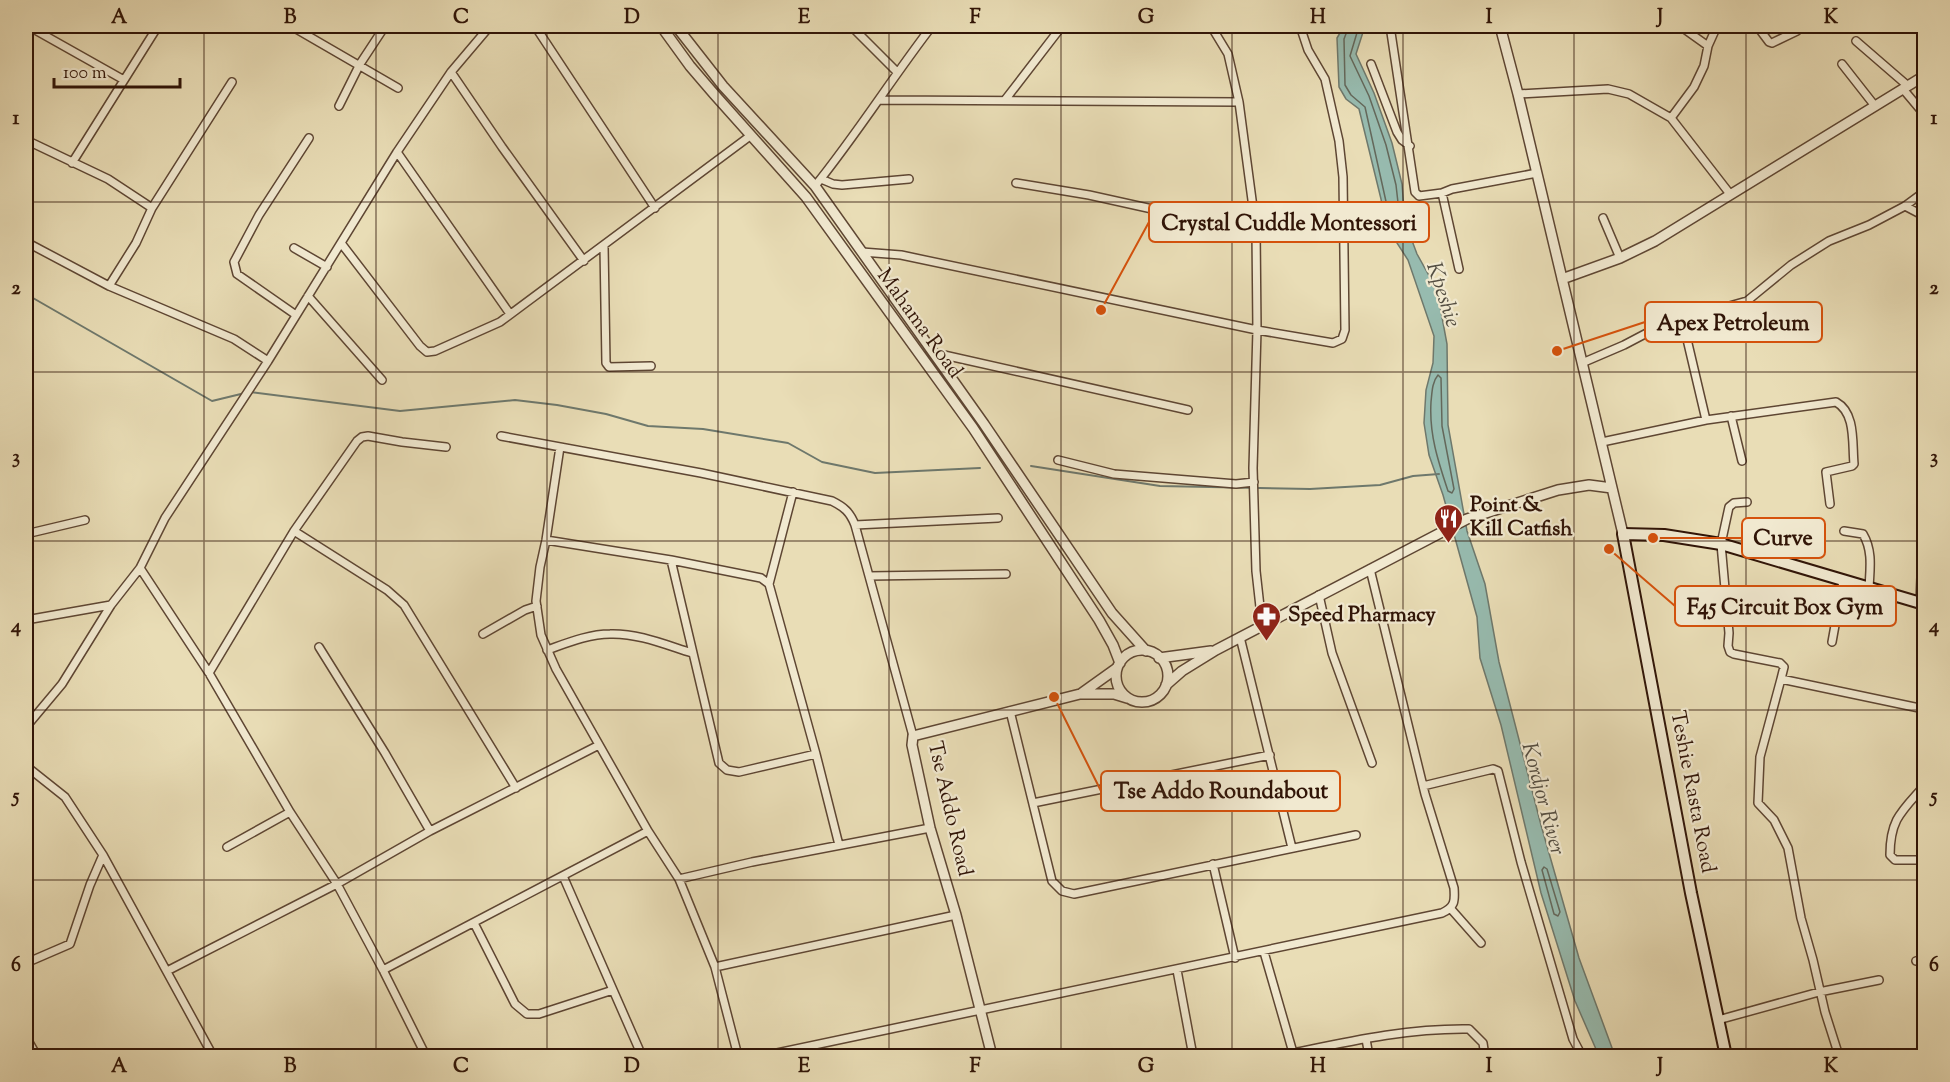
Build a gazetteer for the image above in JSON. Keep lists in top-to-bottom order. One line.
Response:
{"streets":{"main road":["Teshie Rasta Road"],"street":["Mahama Road","Tse Addo Road"]},"crossings":[["Mahama Road","Tse Addo Road"]],"water":["Kpeshie","Kordjor River"],"places":{"other":["Crystal Cuddle Montessori","Apex Petroleum","Curve","F45 Circuit Box Gym","Tse Addo Roundabout"],"restaurant":["Point & Kill Catfish"],"pharmacy":["Speed Pharmacy"]},"scale_bar":"100 m","grid":{"columns":["A","B","C","D","E","F","G","H","I","J","K"],"rows":["1","2","3","4","5","6"]}}
